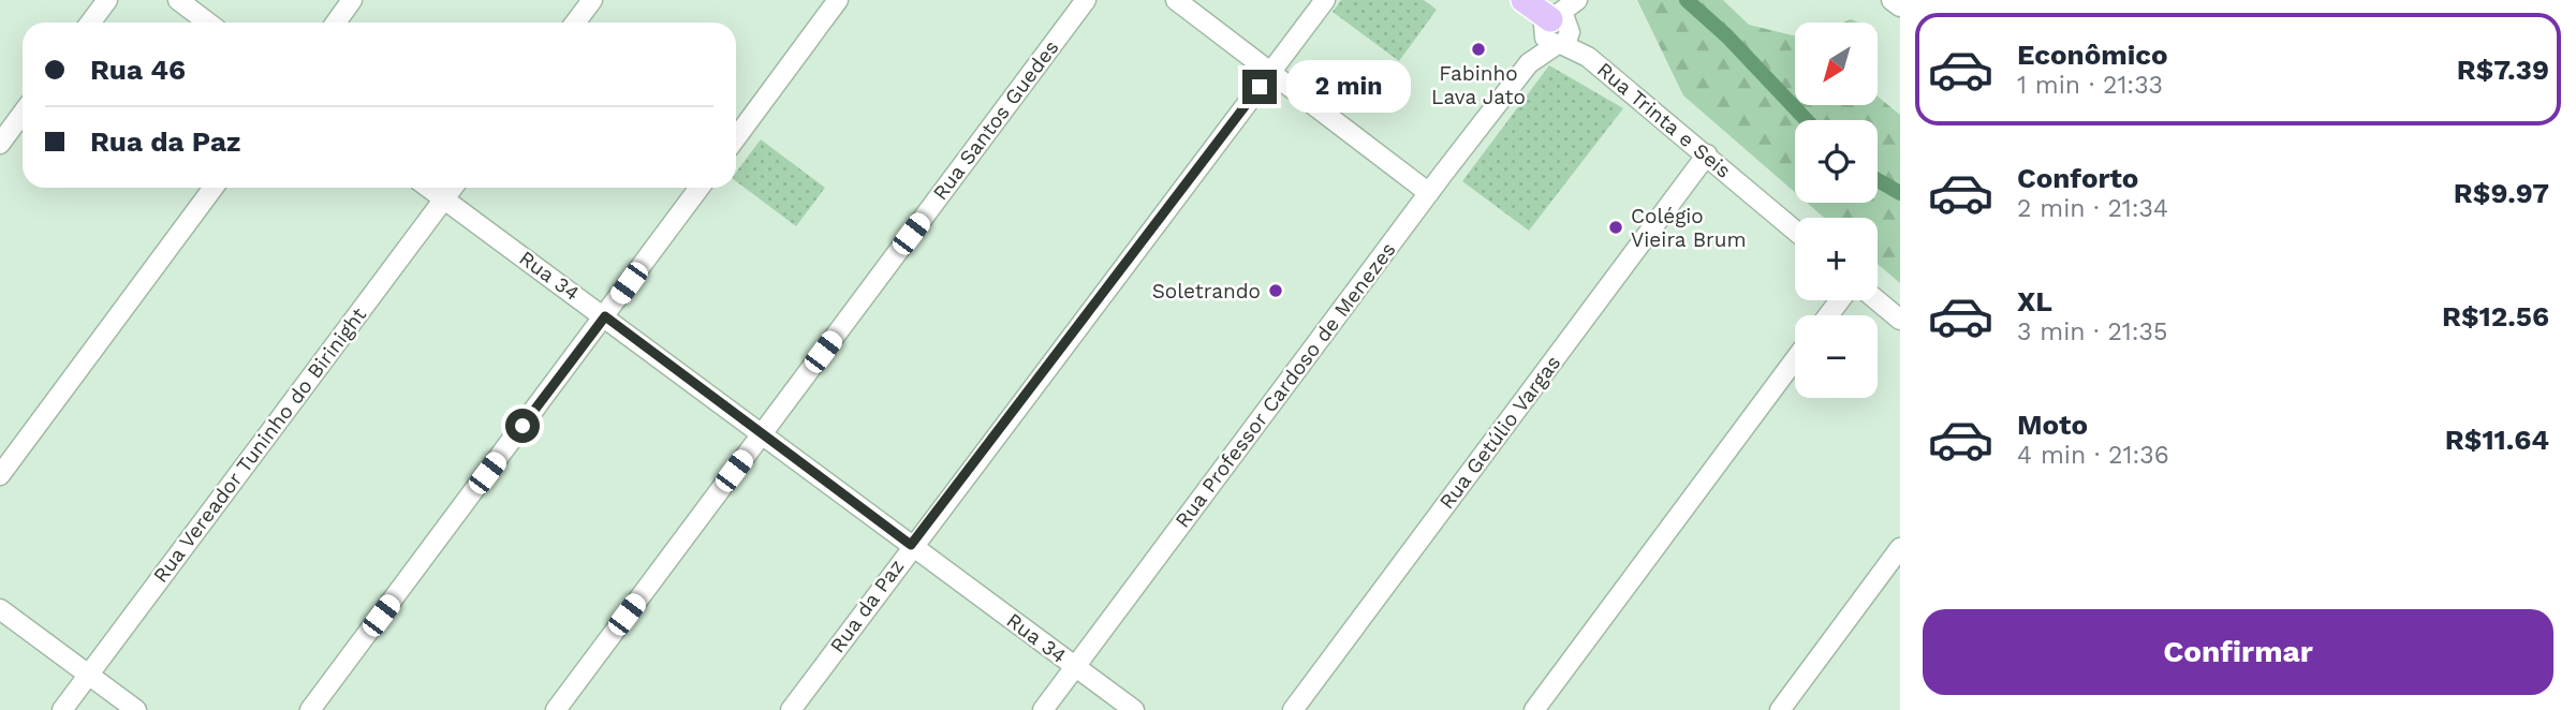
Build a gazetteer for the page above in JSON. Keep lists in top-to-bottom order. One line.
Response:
{"streets":{"main road":["Rua Trinta e Seis"],"street":["Rua Santos Guedes","Rua 34","Rua Professor Cardoso de Menezes","Rua Getúlio Vargas","Rua Vereador Tuninho do Birinight","Rua da Paz"]},"crossings":[["Rua Santos Guedes","Rua 34"],["Rua Trinta e Seis","Rua Professor Cardoso de Menezes"],["Rua Trinta e Seis","Rua Getúlio Vargas"],["Rua 34","Rua Professor Cardoso de Menezes"],["Rua 34","Rua Vereador Tuninho do Birinight"],["Rua 34","Rua da Paz"]],"places":["Fabinho Lava Jato","Colégio Vieira Brum","Soletrando"],"north":"bottom left","page":{"list":[{"name":"Econômico","note":"1 min · 21:33","value":"R$7.39"},{"name":"Conforto","note":"2 min · 21:34","value":"R$9.97"},{"name":"XL","note":"3 min · 21:35","value":"R$12.56"},{"name":"Moto","note":"4 min · 21:36","value":"R$11.64"}],"map_buttons":["+","−"],"banner":["Rua 46","Rua da Paz"],"bubble":"2 min","buttons":"Confirmar"}}
